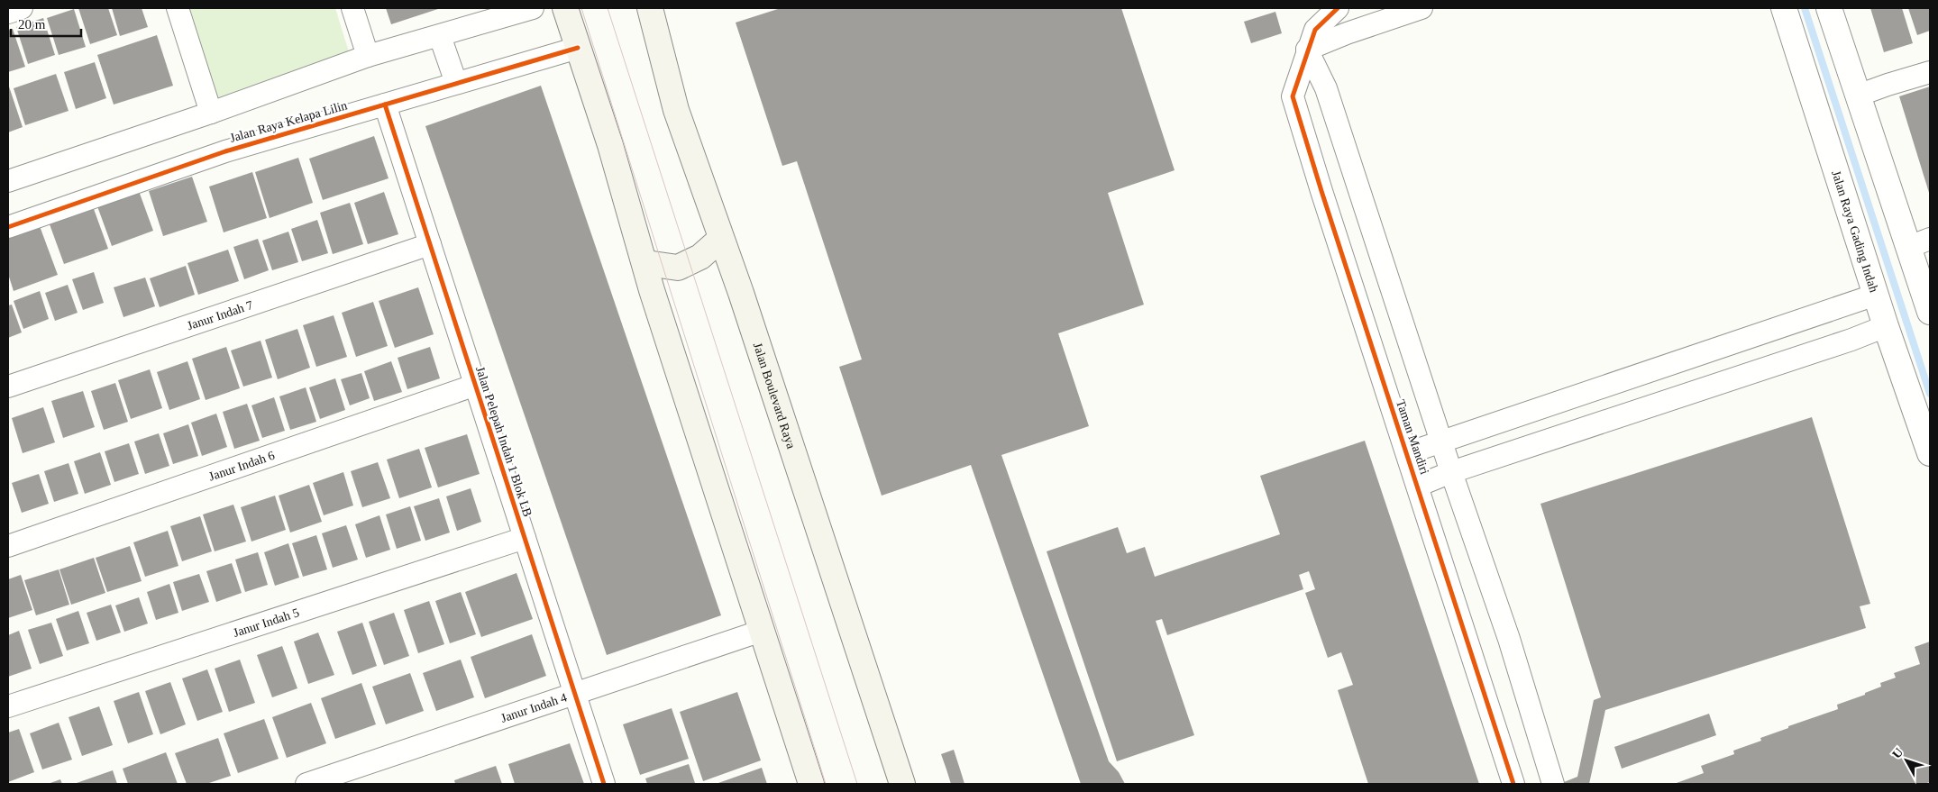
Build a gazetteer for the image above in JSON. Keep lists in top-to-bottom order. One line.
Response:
{"streets":{"main road":["Jalan Boulevard Raya"],"street":["Jalan Raya Kelapa Lilin","Jalan Raya Gading Indah","Janur Indah 7","Taman Mandiri","Jalan Pelepah Indah 1 Blok LB","Janur Indah 6","Janur Indah 5","Janur Indah 4"]},"crossings":[["Jalan Raya Kelapa Lilin","Jalan Pelepah Indah 1 Blok LB"],["Janur Indah 7","Jalan Pelepah Indah 1 Blok LB"],["Jalan Pelepah Indah 1 Blok LB","Janur Indah 6"],["Jalan Pelepah Indah 1 Blok LB","Janur Indah 5"],["Jalan Pelepah Indah 1 Blok LB","Janur Indah 4"]],"scale_bar":"20 m","north":"top left"}
